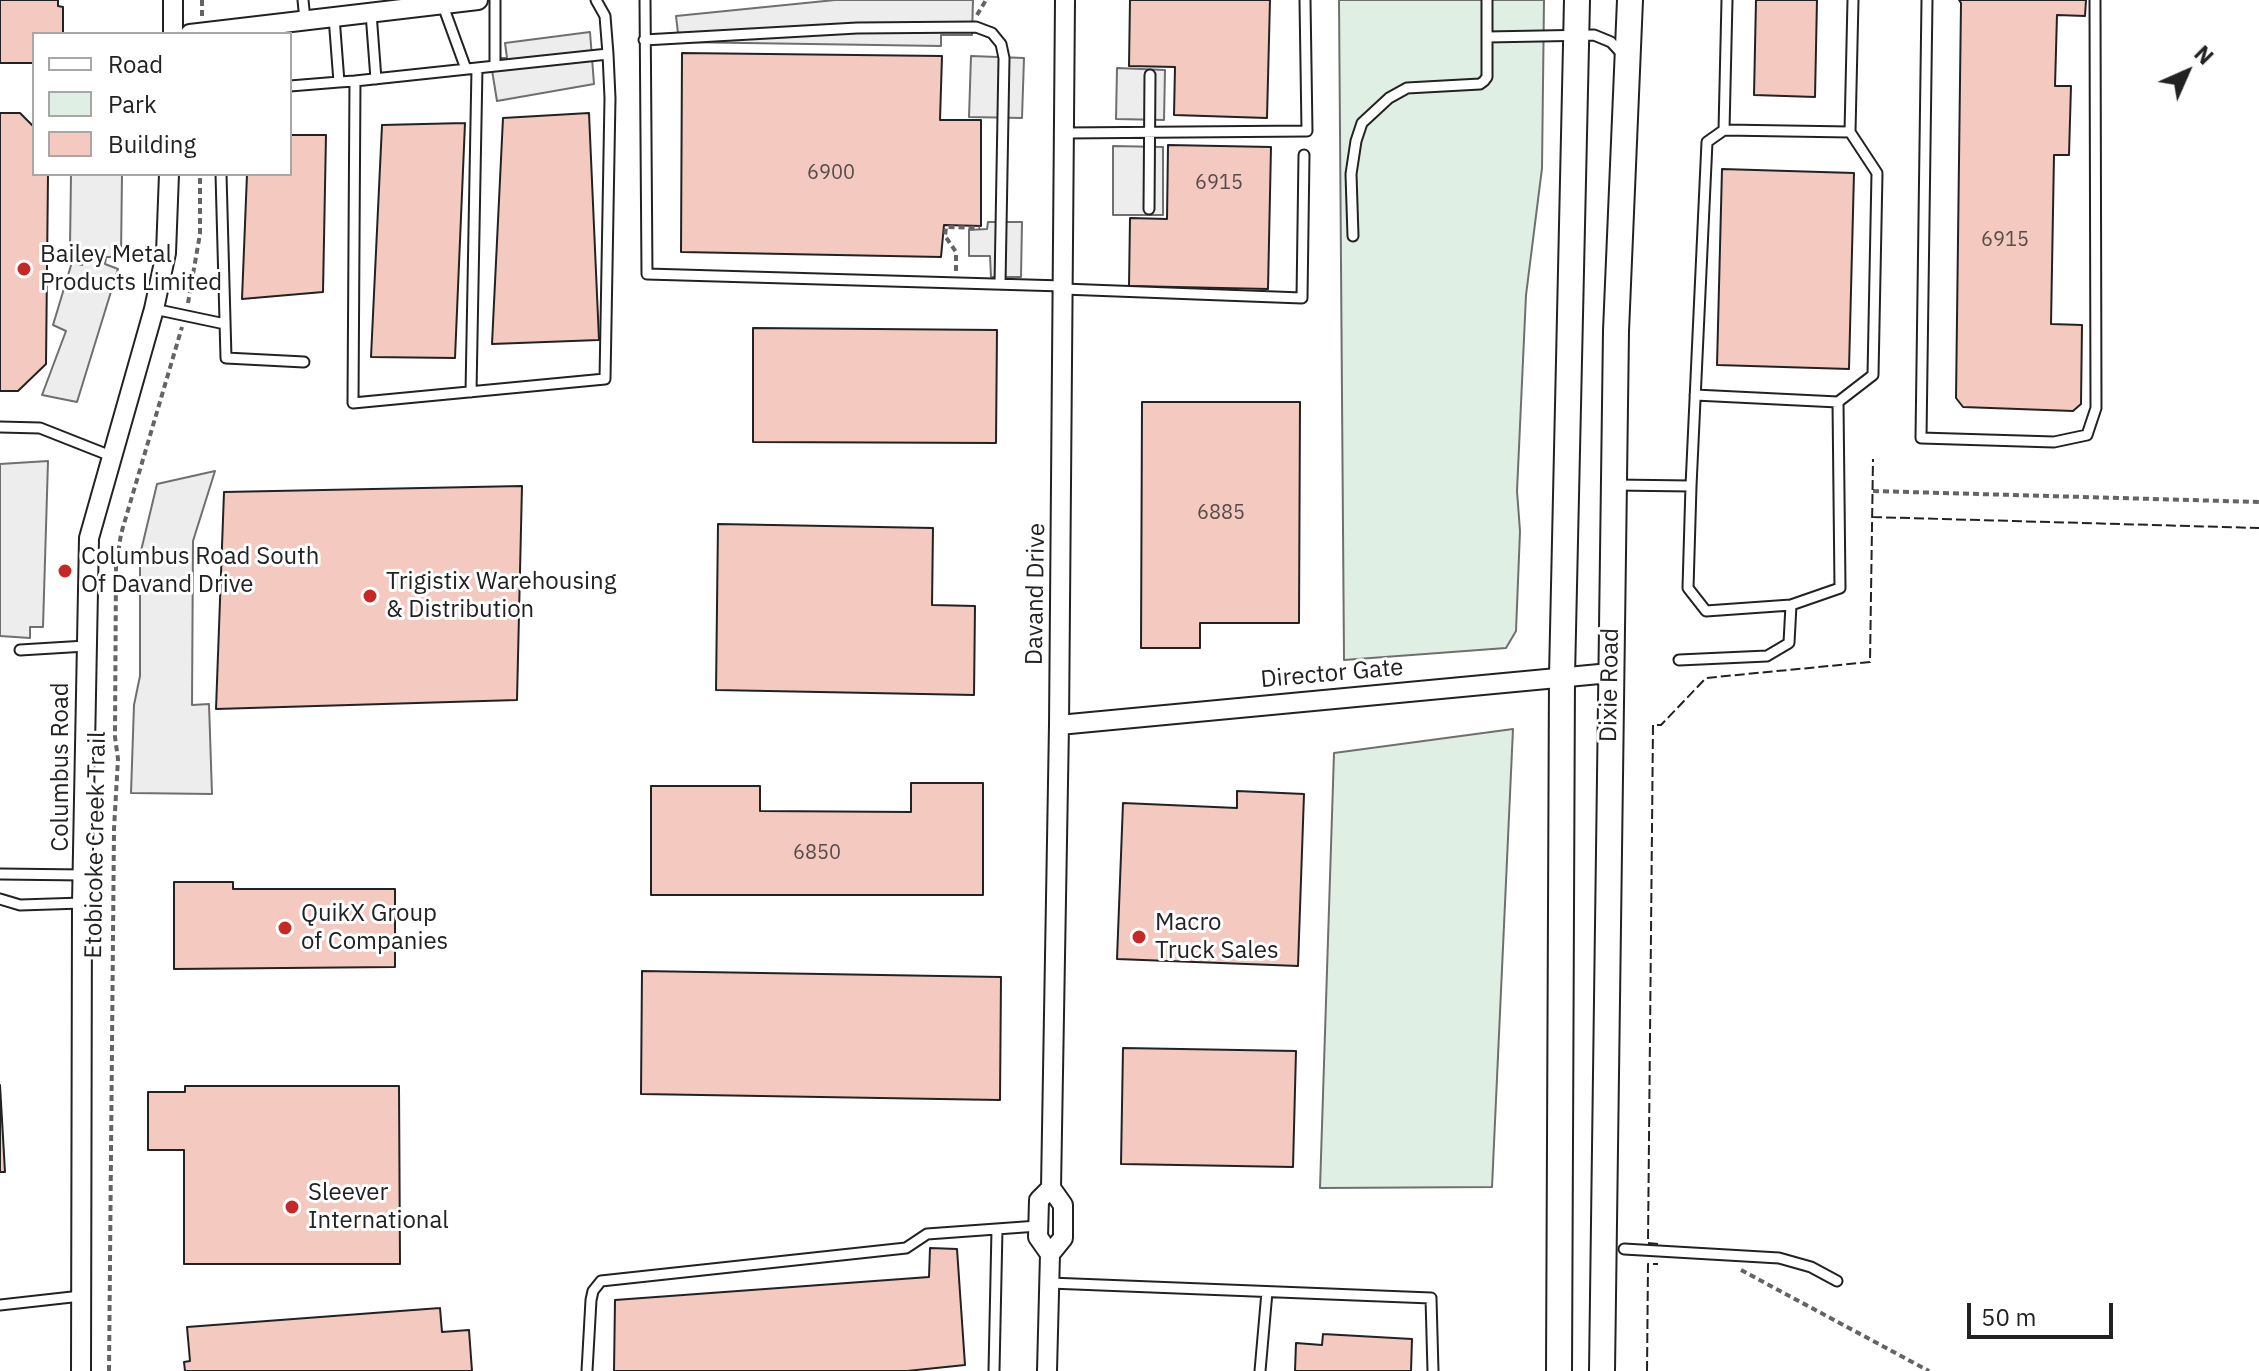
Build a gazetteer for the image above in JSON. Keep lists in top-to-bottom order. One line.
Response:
{"streets":{"main road":["Dixie Road"],"street":["Davand Drive","Director Gate","Columbus Road"],"path":["Etobicoke Creek Trail"]},"crossings":[["Davand Drive","Director Gate"],["Director Gate","Dixie Road"]],"places":["Bailey Metal Products Limited","Columbus Road South Of Davand Drive","Trigistix Warehousing & Distribution","QuikX Group of Companies","Macro Truck Sales","Sleever International"],"house_numbers":["6900","6915","6915","6885","6850"],"legend":["Road","Park","Building"],"scale_bar":"50 m","north":"top right"}
